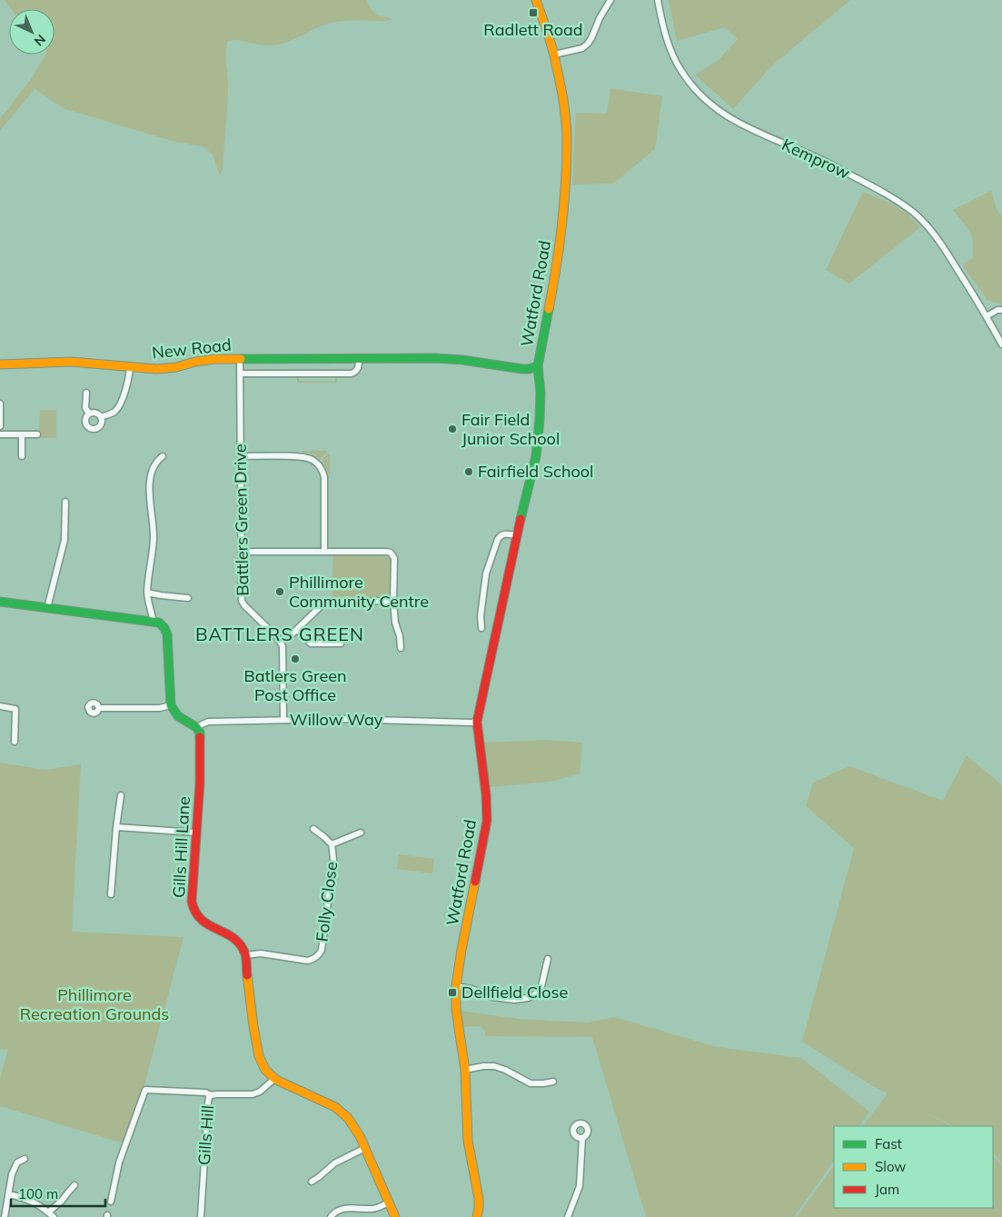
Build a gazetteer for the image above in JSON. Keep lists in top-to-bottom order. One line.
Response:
{"streets":{"street":["Kemprow","Watford Road","New Road","Battlers Green Drive","Willow Way","Gills Hill Lane","Folly Close","Gills Hill"]},"crossings":[["Watford Road","New Road"],["Watford Road","Willow Way"],["New Road","Battlers Green Drive"],["Willow Way","Gills Hill Lane"],["Gills Hill Lane","Folly Close"],["Gills Hill Lane","Gills Hill"]],"districts":["BATTLERS GREEN"],"parks":["Phillimore Recreation Grounds"],"places":{"transit":["Radlett Road","Dellfield Close"],"other":["Fair Field Junior School","Fairfield School","Phillimore Community Centre","Batlers Green Post Office"]},"legend":["Fast","Slow","Jam"],"scale_bar":"100 m","north":"bottom right"}
